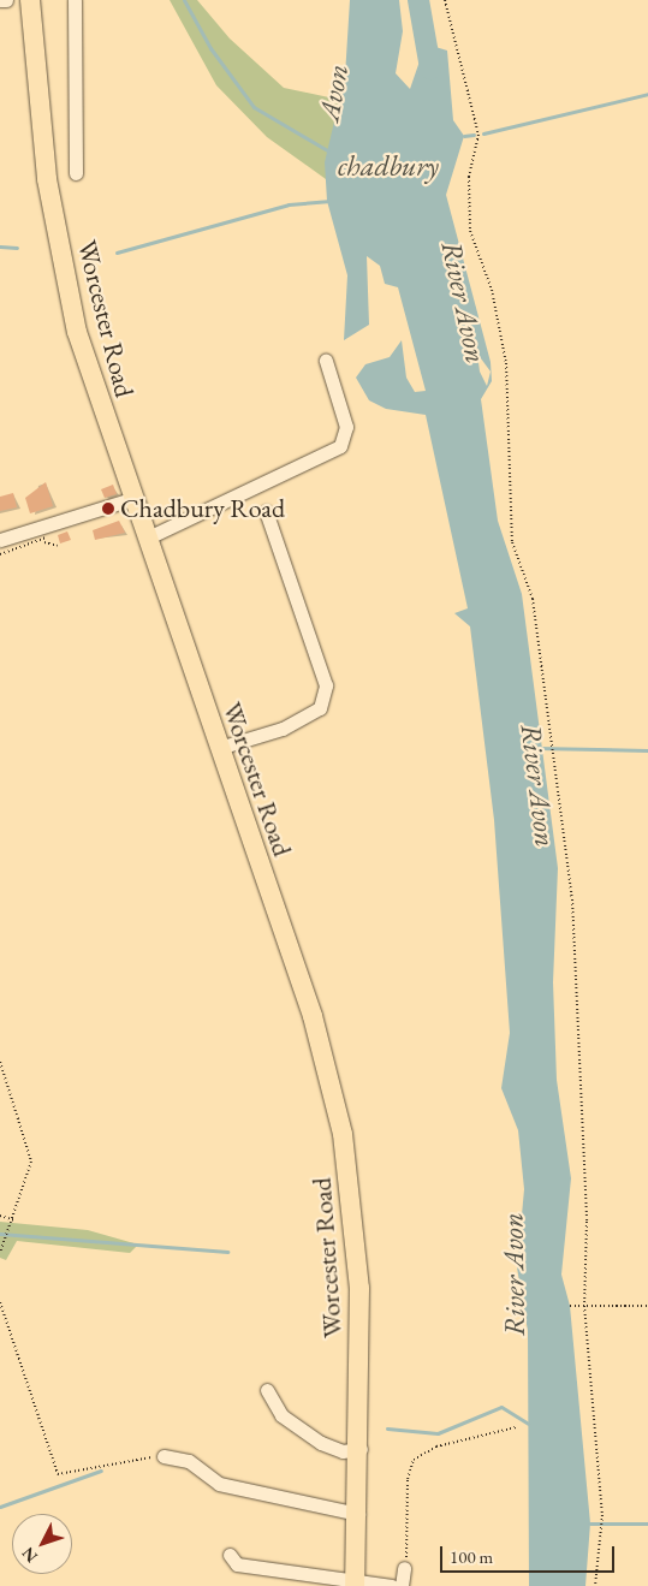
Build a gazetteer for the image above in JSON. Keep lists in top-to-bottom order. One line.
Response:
{"streets":{"highway":["Worcester Road"]},"water":["Avon","chadbury","River Avon"],"places":["Chadbury Road"],"scale_bar":"100 m","north":"bottom left"}
